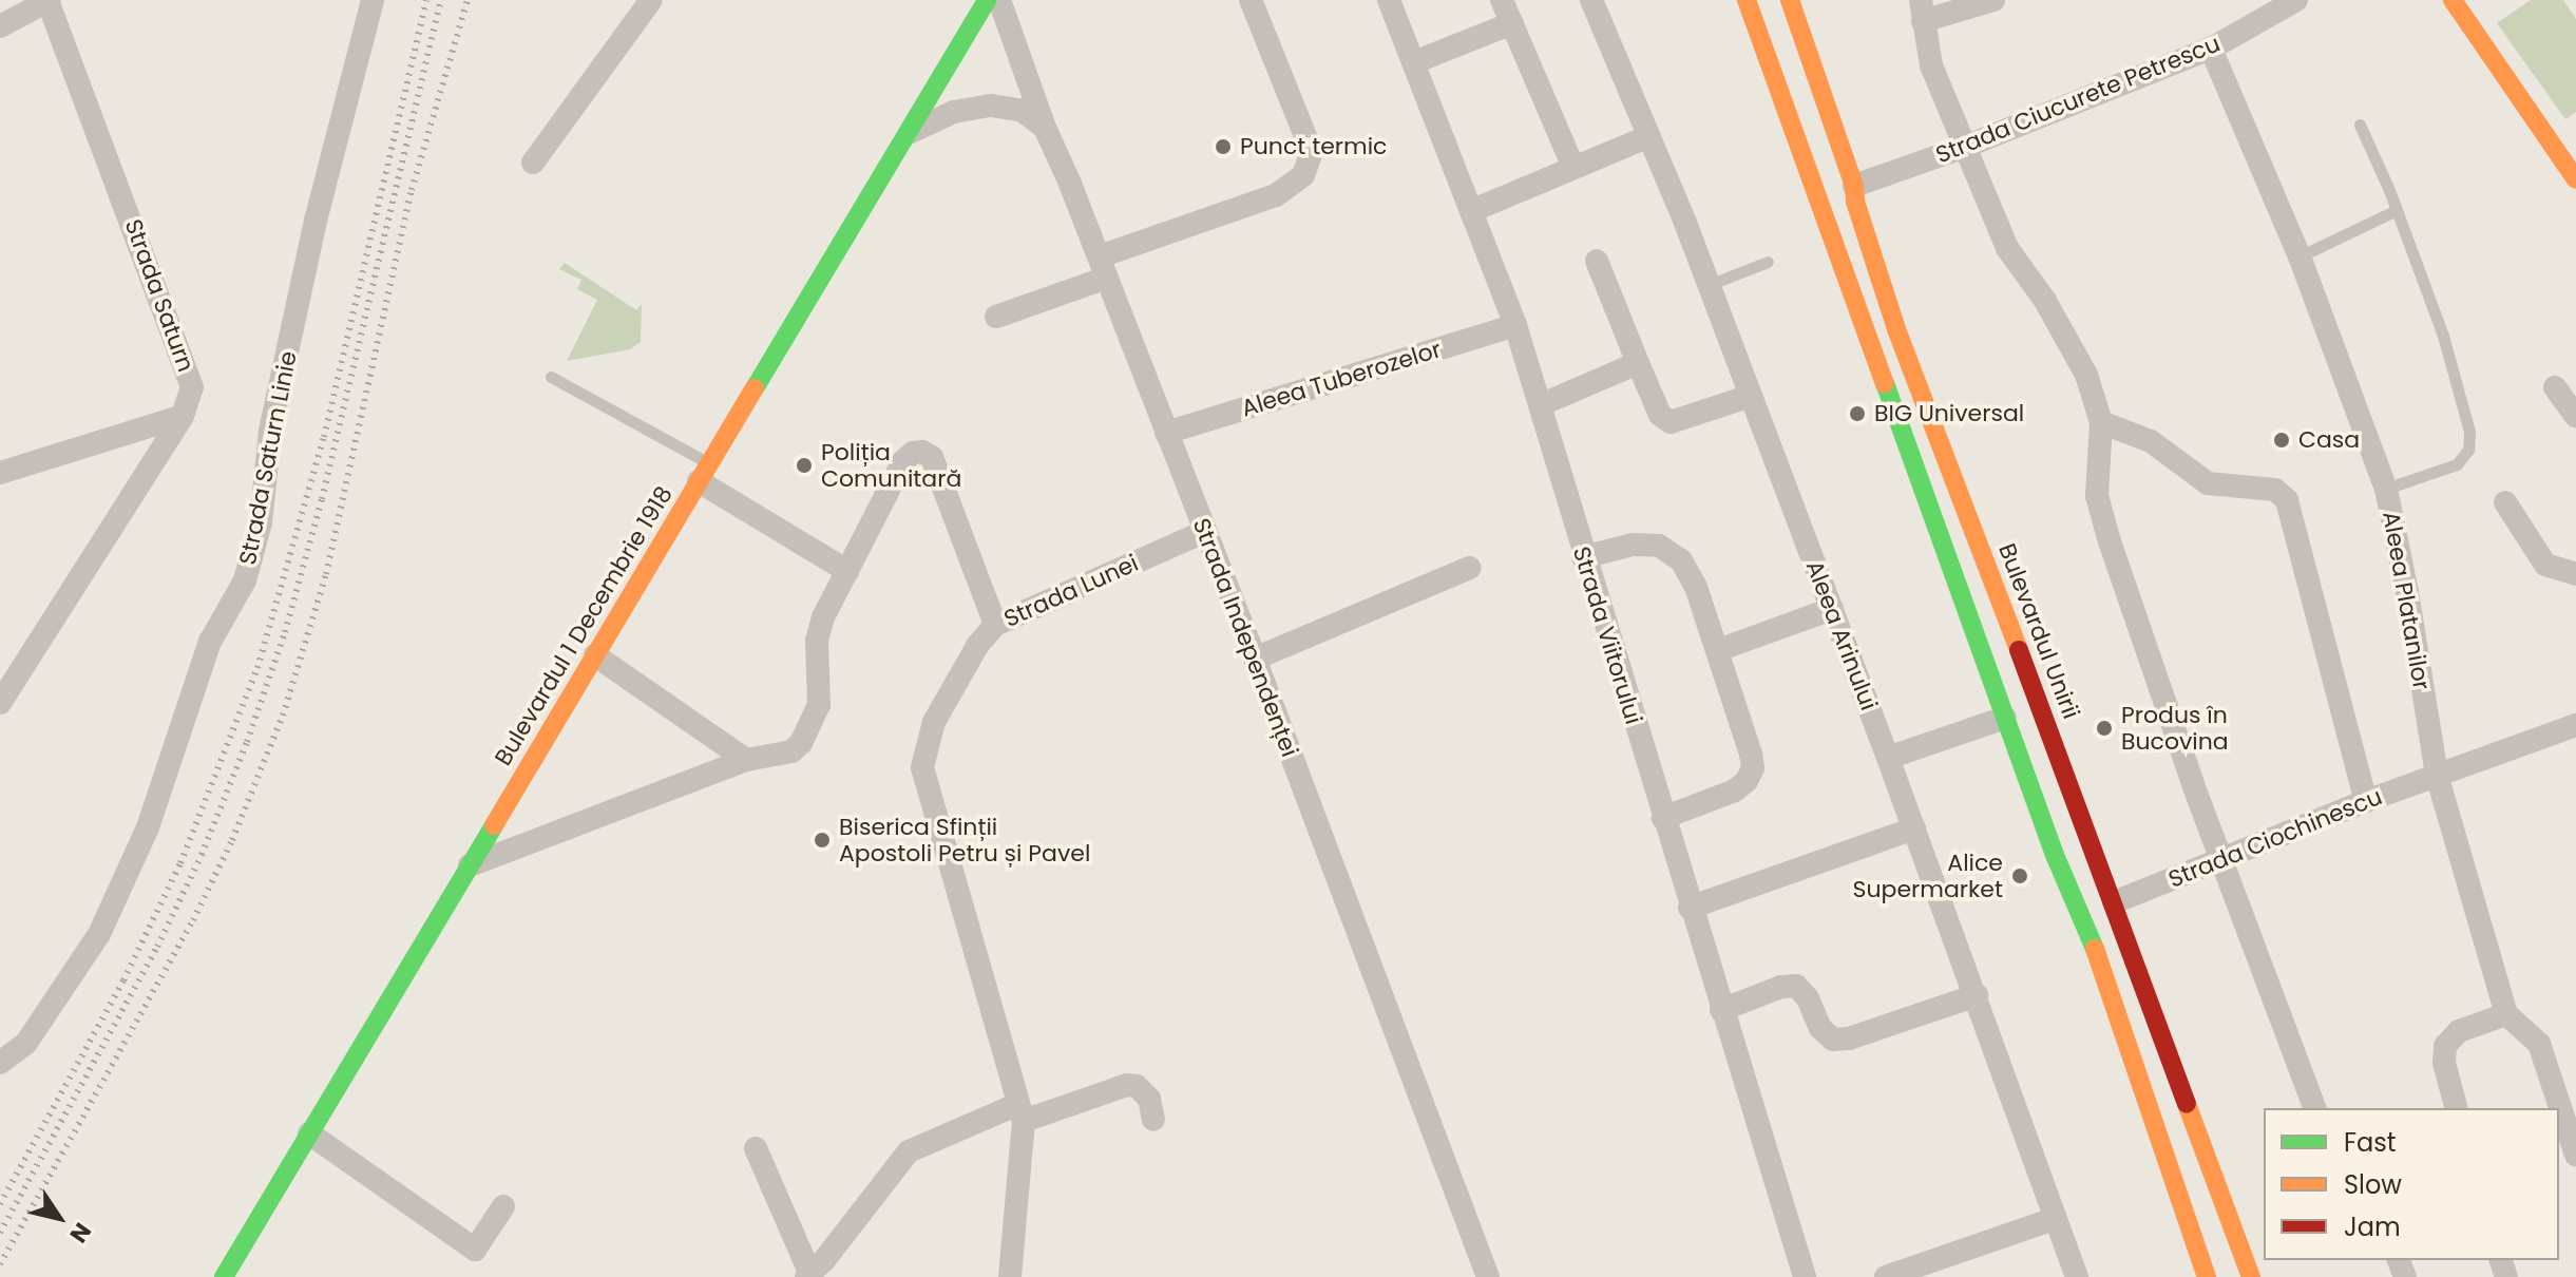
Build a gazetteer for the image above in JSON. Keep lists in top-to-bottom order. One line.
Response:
{"streets":{"main road":["Bulevardul 1 Decembrie 1918","Bulevardul Unirii"],"street":["Strada Ciucurete Petrescu","Strada Saturn","Aleea Tuberozelor","Strada Saturn Linie","Strada Lunei","Aleea Platanilor","Strada Viitorului","Aleea Arinului","Strada Independenței","Strada Ciochinescu"]},"crossings":[["Strada Ciucurete Petrescu","Aleea Platanilor"],["Strada Ciucurete Petrescu","Bulevardul Unirii"],["Aleea Tuberozelor","Strada Viitorului"],["Aleea Tuberozelor","Strada Independenței"],["Strada Lunei","Strada Independenței"],["Aleea Platanilor","Strada Ciochinescu"],["Bulevardul Unirii","Strada Ciochinescu"]],"places":["Punct termic","BIG Universal","Casa","Poliția Comunitară","Produs în Bucovina","Biserica Sfinții Apostoli Petru și Pavel","Alice Supermarket"],"legend":["Fast","Slow","Jam"],"north":"bottom right"}
